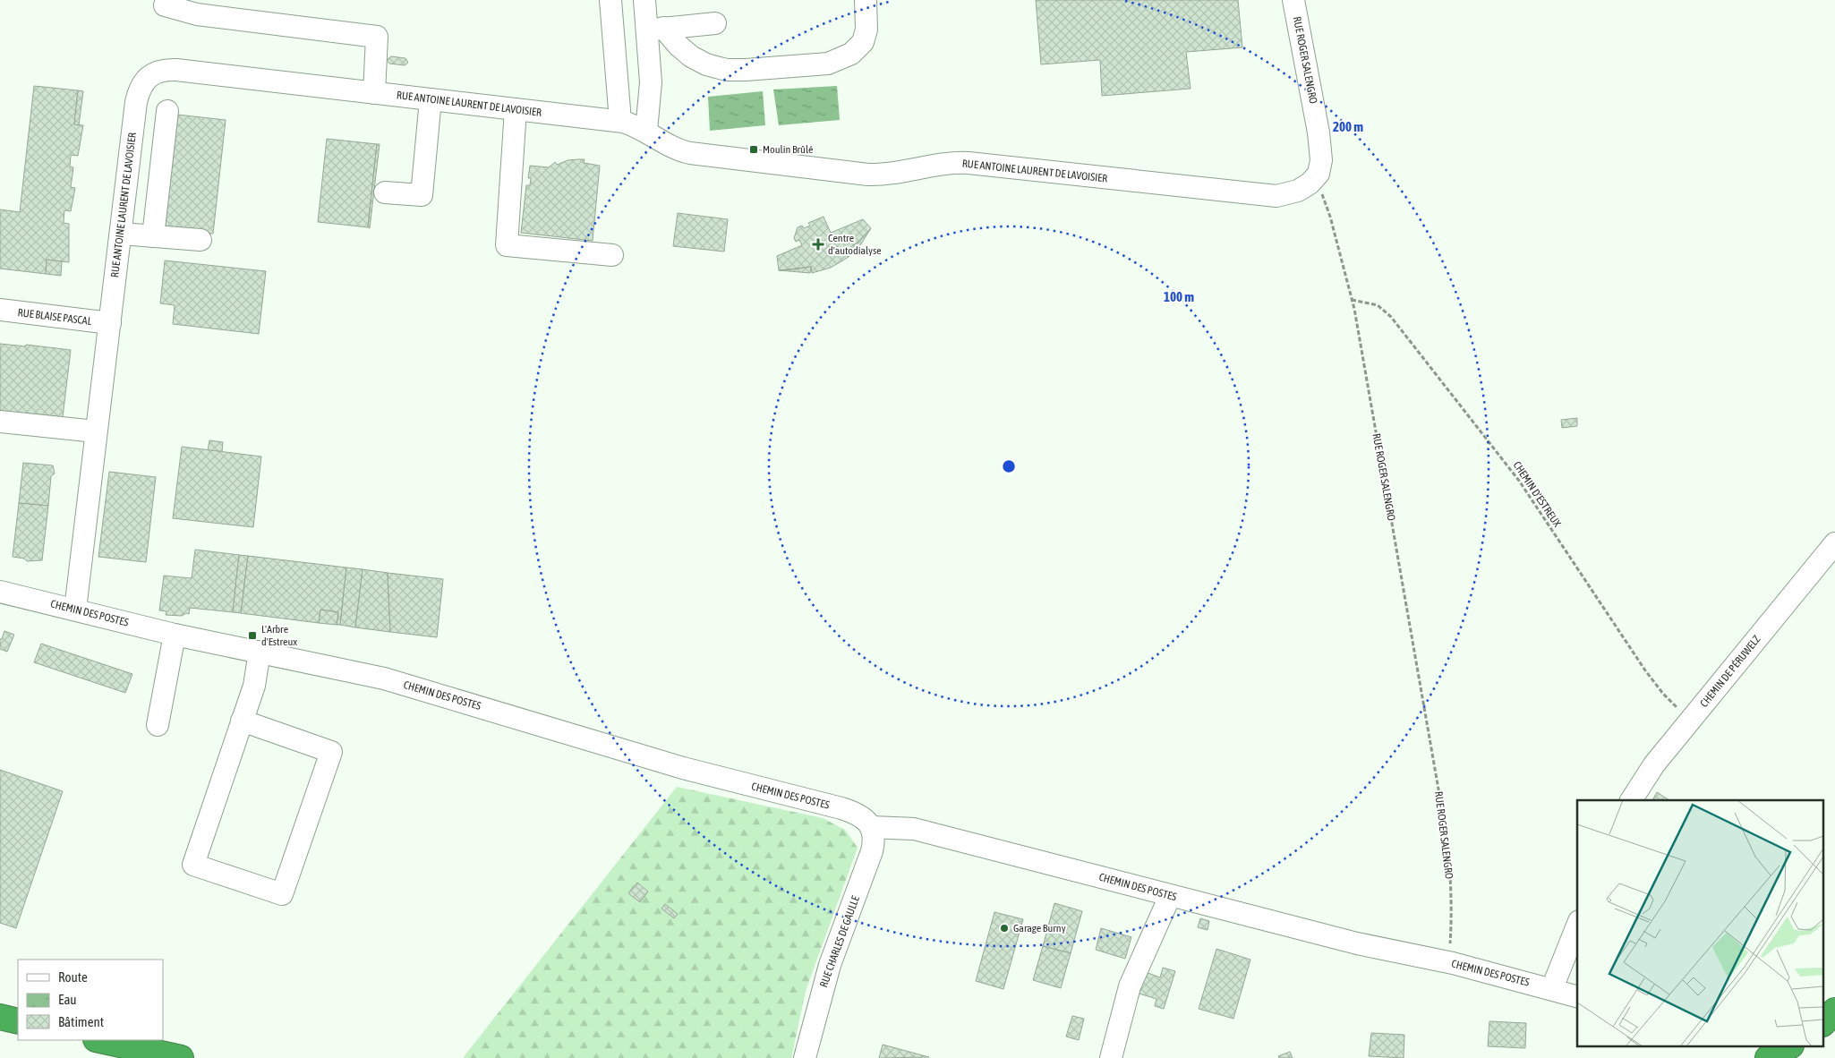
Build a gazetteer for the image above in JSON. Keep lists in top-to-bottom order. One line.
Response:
{"streets":{"street":["RUE ROGER SALENGRO","RUE ANTOINE LAURENT DE LAVOISIER","RUE BLAISE PASCAL","CHEMIN DES POSTES","CHEMIN DE PÉRUWELZ","RUE CHARLES DE GAULLE"],"path":["CHEMIN D'ESTREUX"]},"crossings":[["RUE ROGER SALENGRO","RUE ANTOINE LAURENT DE LAVOISIER"],["RUE ROGER SALENGRO","CHEMIN D'ESTREUX"],["RUE ROGER SALENGRO","CHEMIN DES POSTES"],["RUE ANTOINE LAURENT DE LAVOISIER","RUE BLAISE PASCAL"],["RUE ANTOINE LAURENT DE LAVOISIER","CHEMIN DES POSTES"],["CHEMIN D'ESTREUX","CHEMIN DE PÉRUWELZ"],["CHEMIN DES POSTES","RUE CHARLES DE GAULLE"]],"places":{"transit":["Moulin Brûlé","L'Arbre d'Estreux"],"health":["Centre d'autodialyse"],"other":["Garage Burny"]},"legend":["Route","Eau","Bâtiment"],"rings":["200 m","100 m"]}
